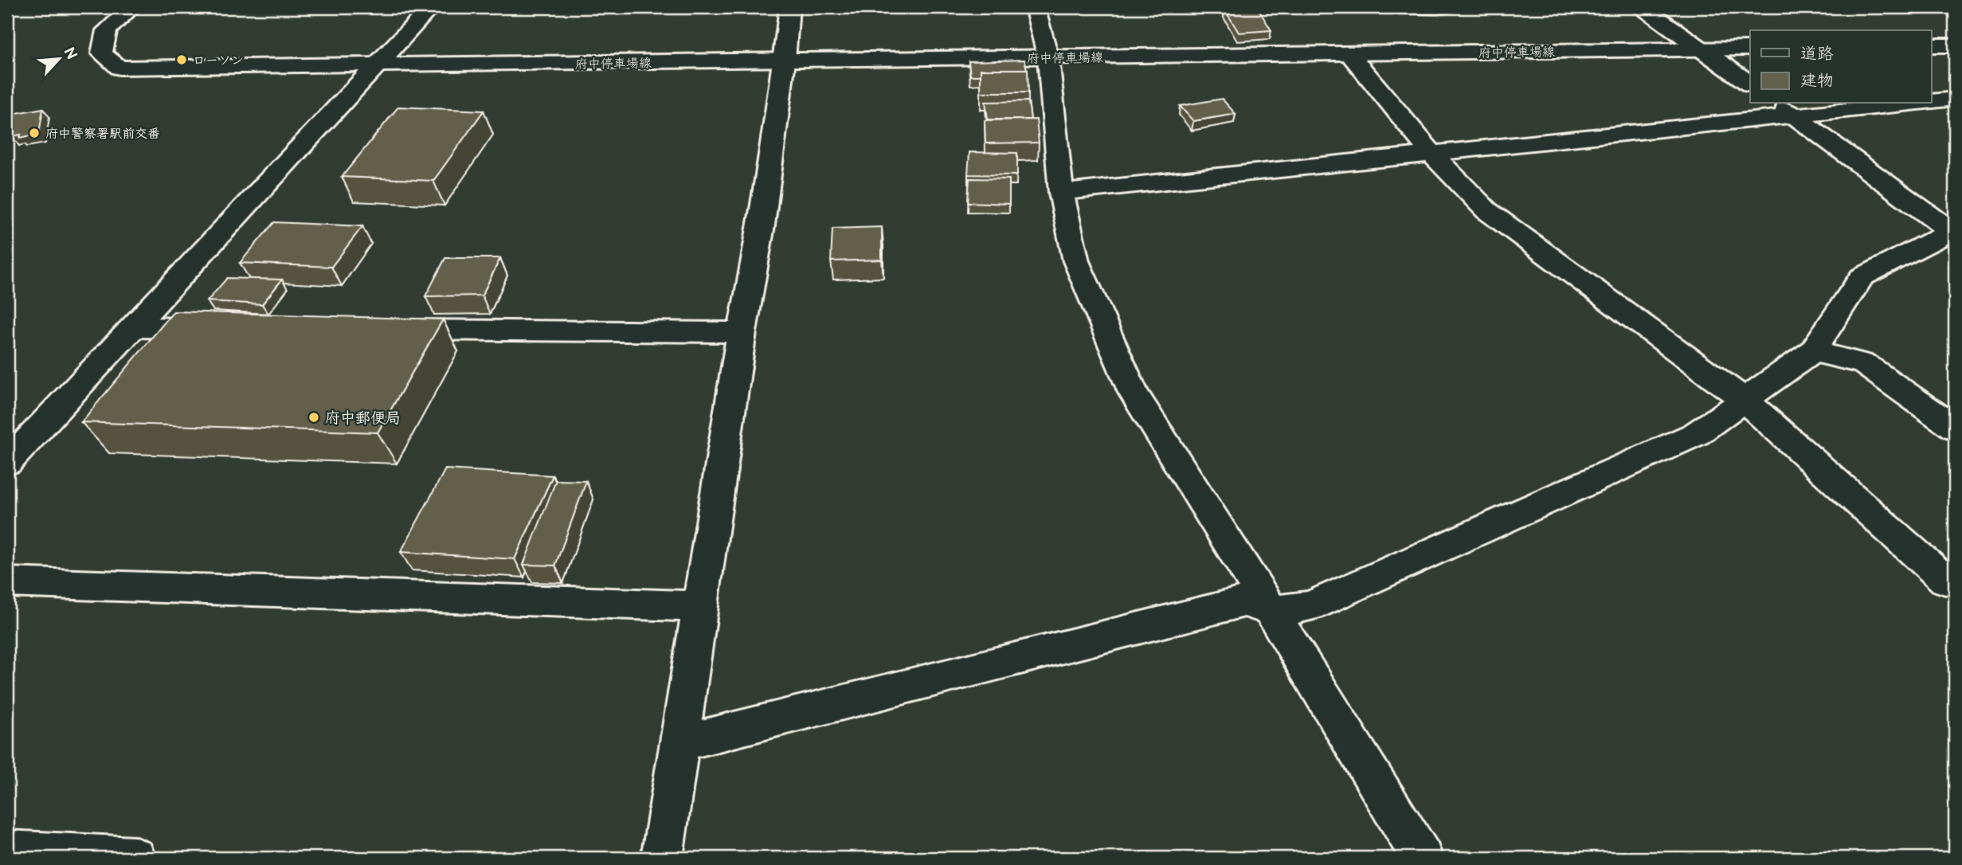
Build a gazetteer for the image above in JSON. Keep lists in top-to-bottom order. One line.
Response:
{"streets":{"street":["府中停車場線"]},"places":["ローソン","府中警察署駅前交番","府中郵便局"],"legend":["道路","建物"],"north":"top right"}
